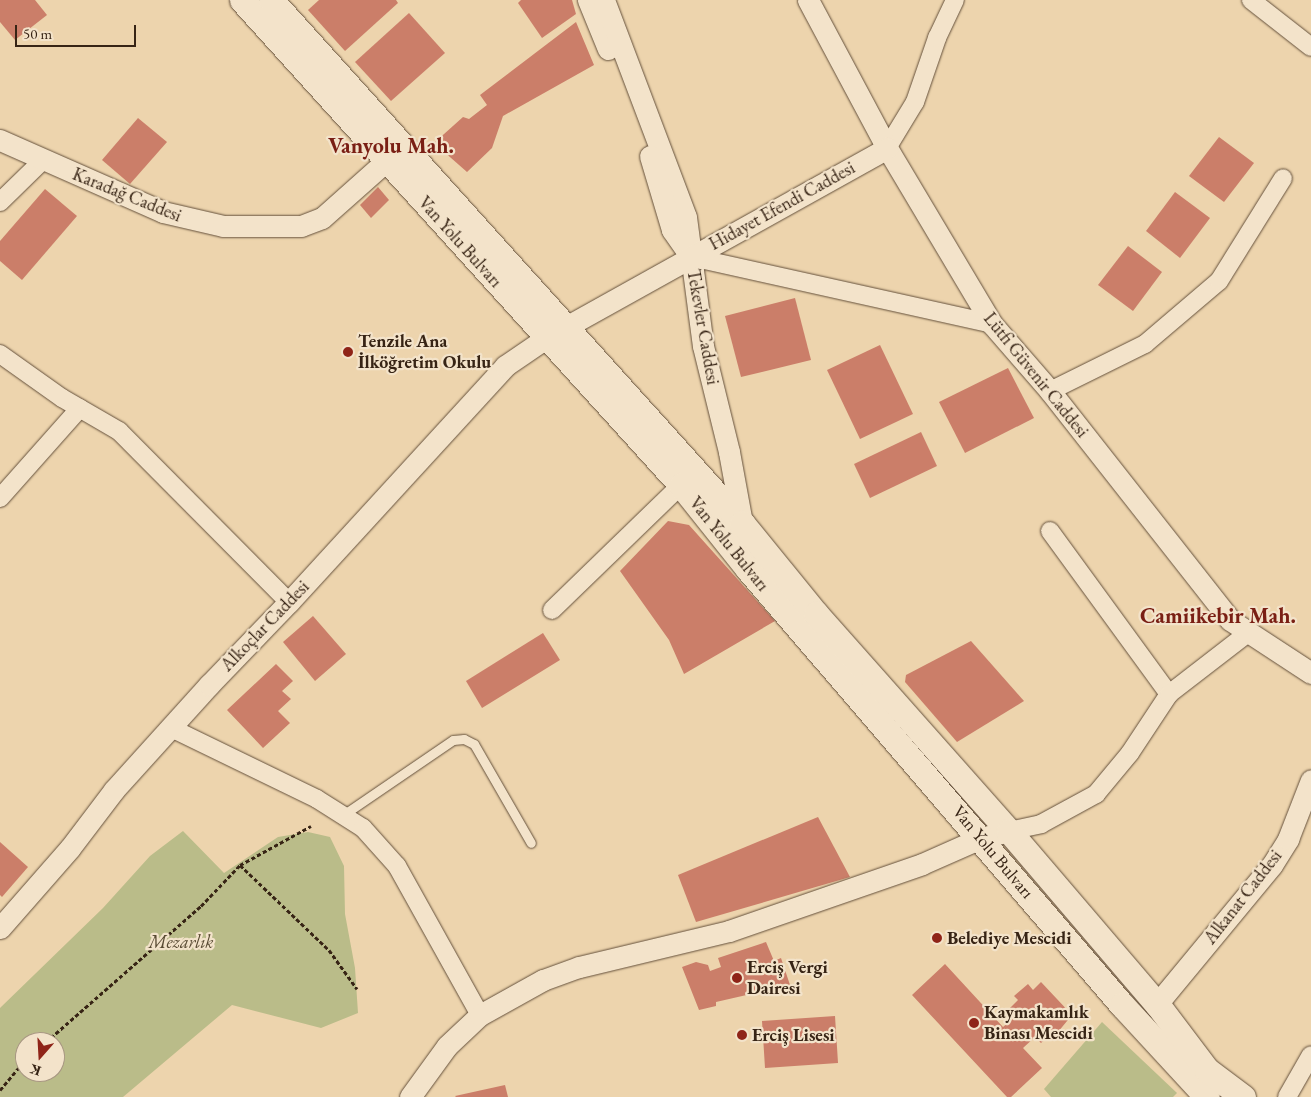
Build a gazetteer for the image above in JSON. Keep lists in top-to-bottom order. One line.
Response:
{"streets":{"main road":["Van Yolu Bulvarı"],"street":["Karadağ Caddesi","Hidayet Efendi Caddesi","Tekevler Caddesi","Lütfi Güvenir Caddesi","Alkoçlar Caddesi","Alkanat Caddesi"]},"crossings":[["Karadağ Caddesi","Van Yolu Bulvarı"],["Hidayet Efendi Caddesi","Van Yolu Bulvarı"],["Hidayet Efendi Caddesi","Tekevler Caddesi"],["Hidayet Efendi Caddesi","Lütfi Güvenir Caddesi"],["Hidayet Efendi Caddesi","Alkoçlar Caddesi"],["Van Yolu Bulvarı","Alkoçlar Caddesi"]],"districts":["Vanyolu Mah.","Camiikebir Mah."],"parks":["Mezarlık"],"places":["Tenzile Ana İlköğretim Okulu","Belediye Mescidi","Erciş Vergi Dairesi","Kaymakamlık Binası Mescidi","Erciş Lisesi"],"scale_bar":"50 m","north":"bottom"}
